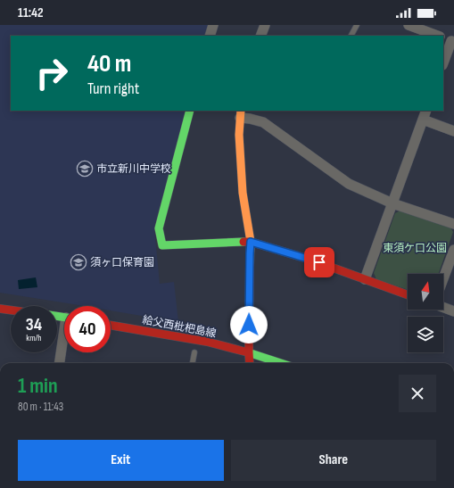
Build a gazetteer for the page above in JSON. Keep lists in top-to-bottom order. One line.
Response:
{"streets":{"street":["給父西枇杷島線"]},"parks":["東須ケ口公園"],"places":{"school or university":["市立新川中学校","須ヶ口保育園"]},"north":"top","page":{"status":"11:42","turn":["40 m","Turn right"],"speed":"34 km/h","limit":"40","heading":["1 min","80 m · 11:43"],"buttons":["Exit","Share"]}}
